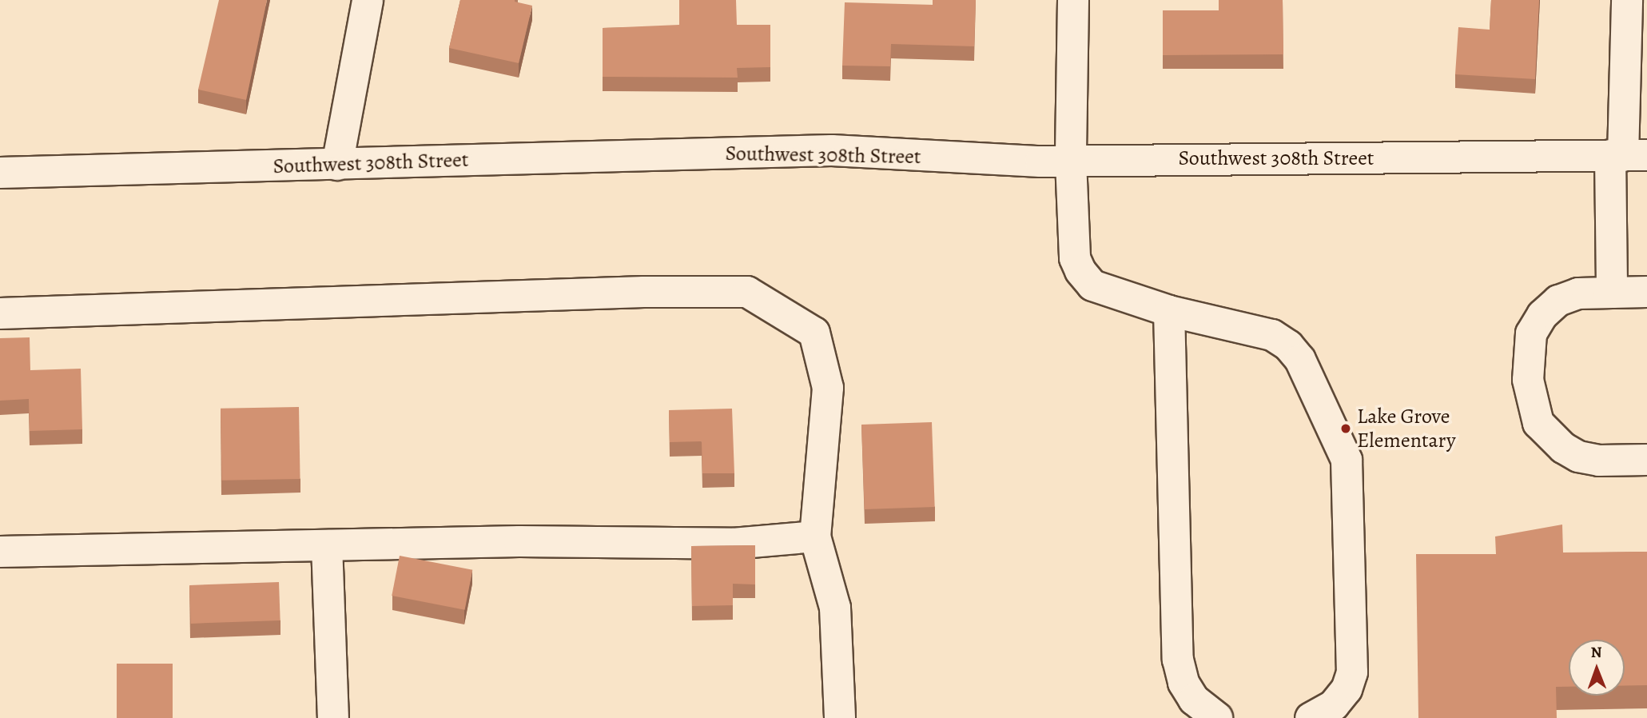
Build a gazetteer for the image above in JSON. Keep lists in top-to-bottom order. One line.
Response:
{"streets":{"street":["Southwest 308th Street"]},"places":["Lake Grove Elementary"],"north":"top"}
